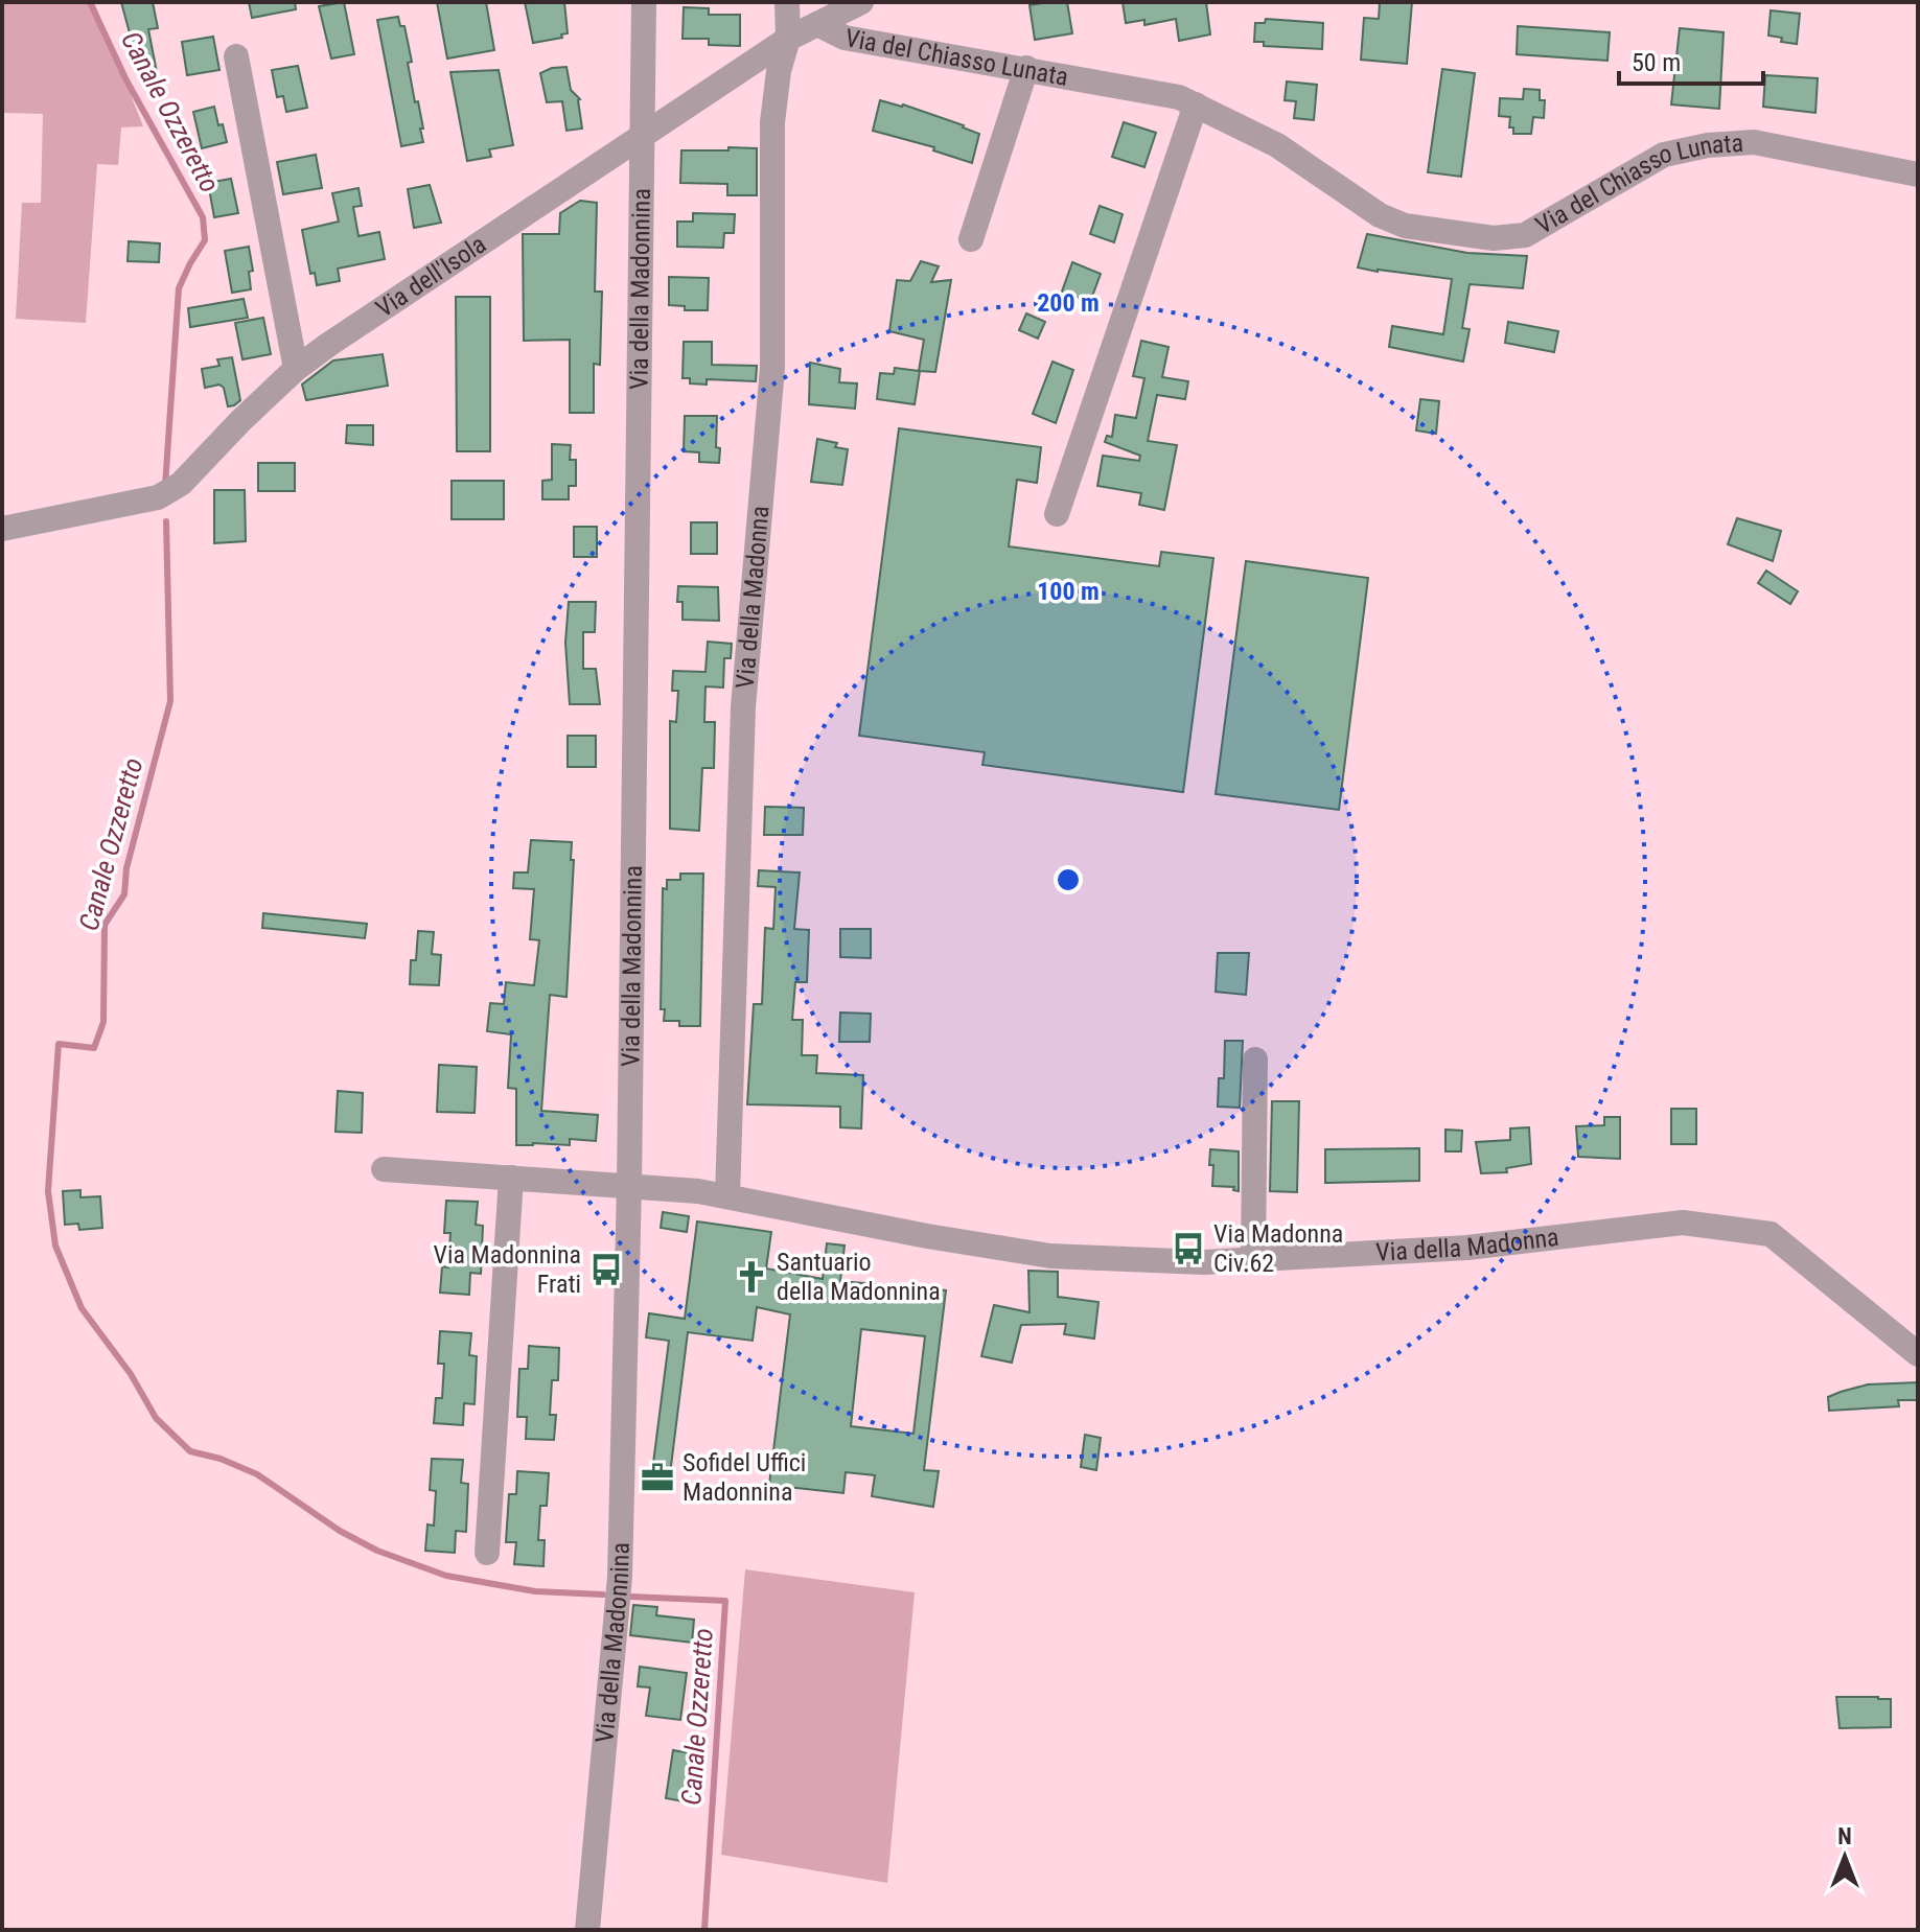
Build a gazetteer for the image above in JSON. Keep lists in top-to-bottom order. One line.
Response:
{"streets":{"street":["Via del Chiasso Lunata","Via dell'Isola","Via della Madonnina","Via della Madonna"]},"crossings":[["Via del Chiasso Lunata","Via dell'Isola"],["Via dell'Isola","Via della Madonnina"],["Via dell'Isola","Via della Madonna"],["Via della Madonnina","Via della Madonna"]],"water":["Canale Ozzeretto"],"places":{"bus stop":["Via Madonna Civ.62","Via Madonnina Frati"],"church":["Santuario della Madonnina"],"office":["Sofidel Uffici Madonnina"]},"scale_bar":"50 m","north":"top","rings":["200 m","100 m"]}
